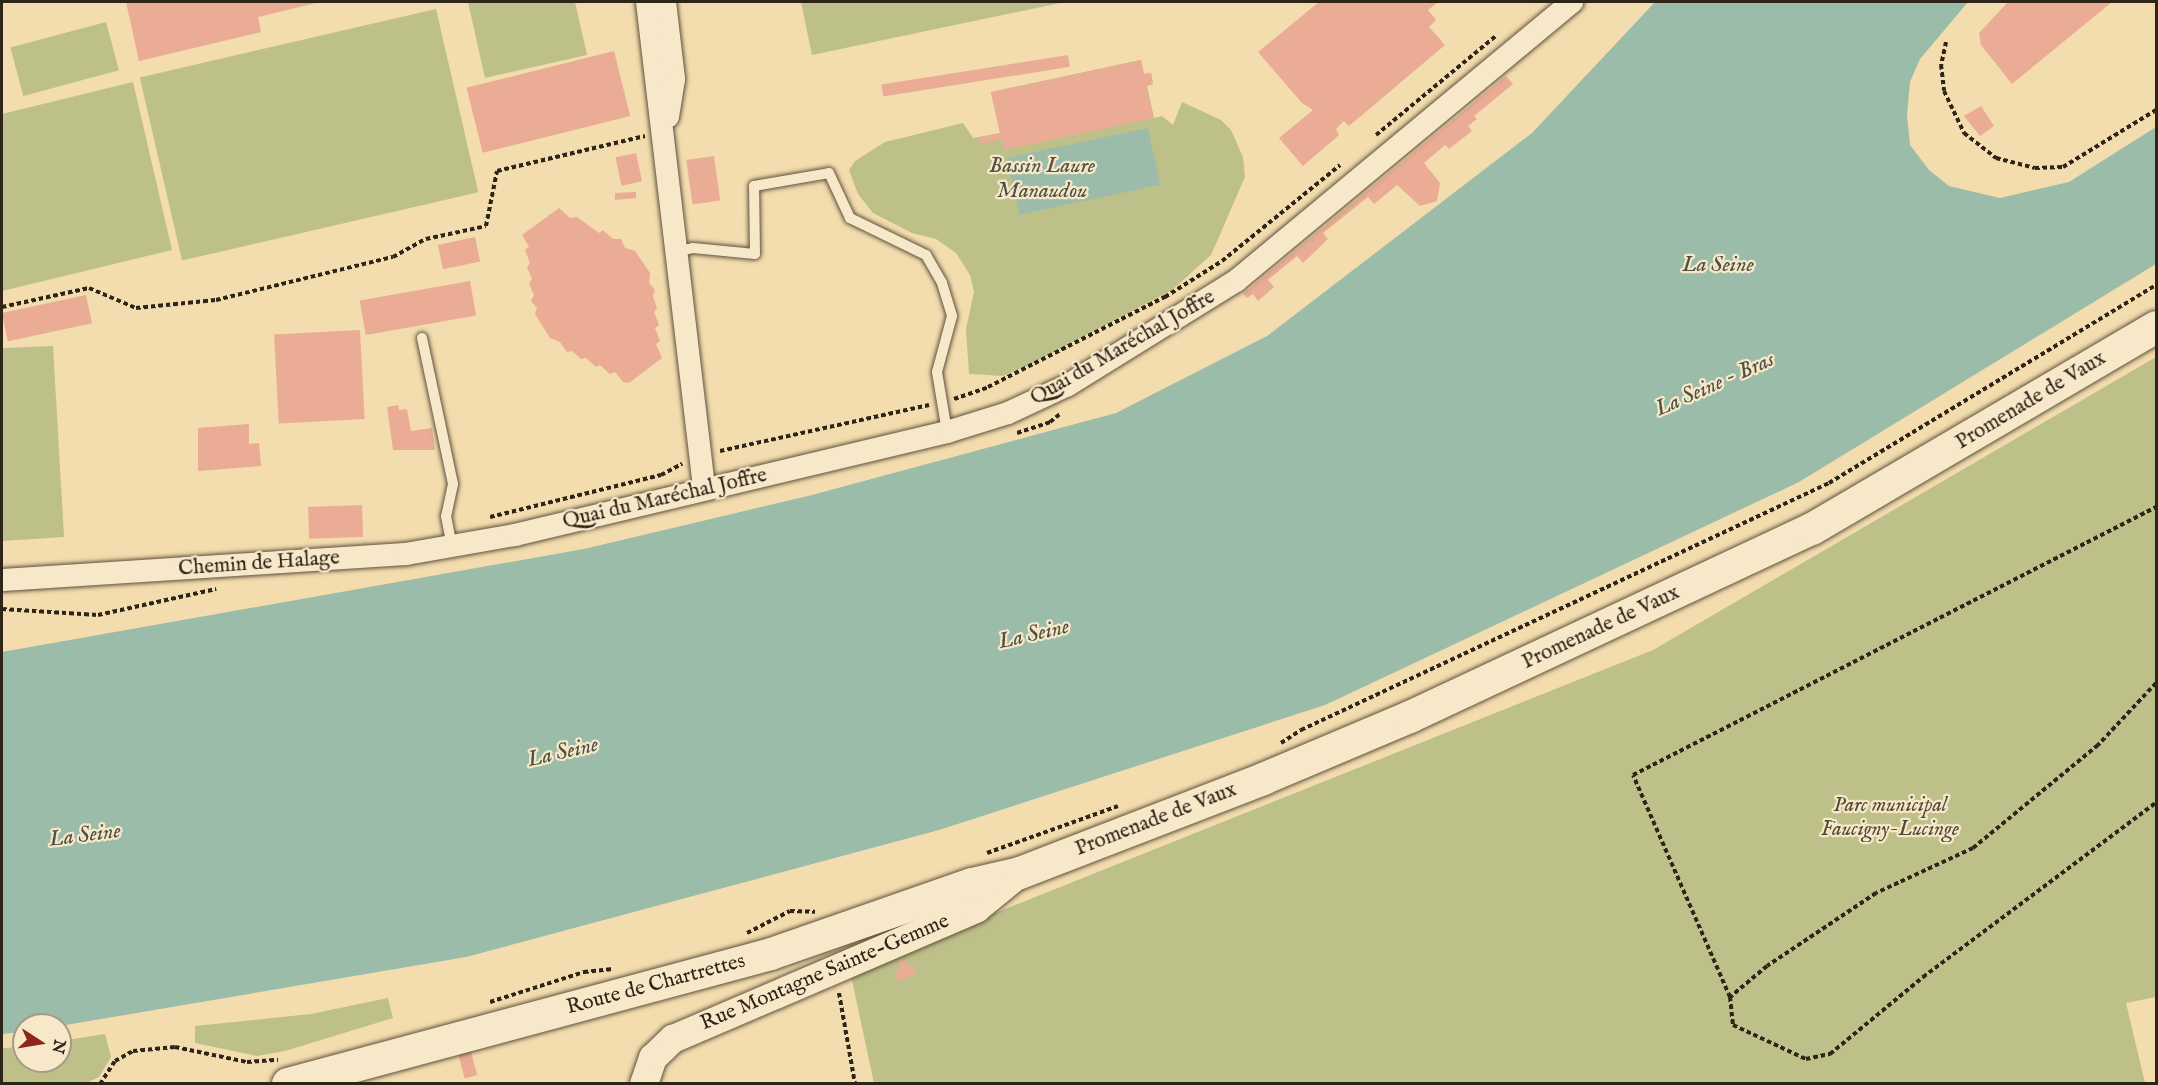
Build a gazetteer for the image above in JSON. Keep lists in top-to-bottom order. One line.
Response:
{"streets":{"main road":["Promenade de Vaux","Route de Chartrettes"],"street":["Quai du Maréchal Joffre","Chemin de Halage","Rue Montagne Sainte-Gemme"]},"crossings":[["Quai du Maréchal Joffre","Chemin de Halage"],["Promenade de Vaux","Rue Montagne Sainte-Gemme"],["Promenade de Vaux","Route de Chartrettes"],["Rue Montagne Sainte-Gemme","Route de Chartrettes"]],"water":["Bassin Laure Manaudou","La Seine","La Seine - Bras"],"parks":["Parc municipal Faucigny-Lucinge"],"north":"right"}
